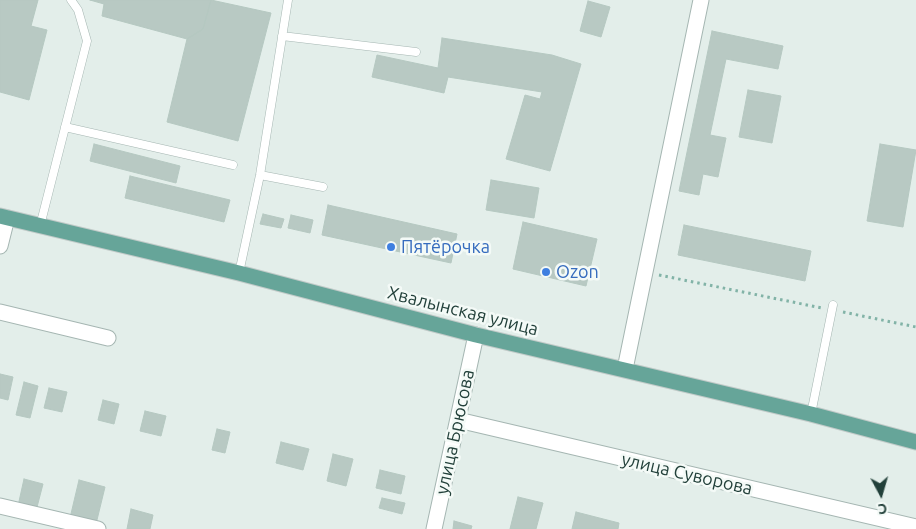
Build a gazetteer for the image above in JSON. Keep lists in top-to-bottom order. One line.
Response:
{"streets":{"main road":["Хвалынская улица"],"street":["улица Брюсова","улица Суворова"]},"crossings":[["Хвалынская улица","улица Брюсова"],["улица Брюсова","улица Суворова"]],"places":["Пятёрочка","Ozon"],"north":"bottom"}
